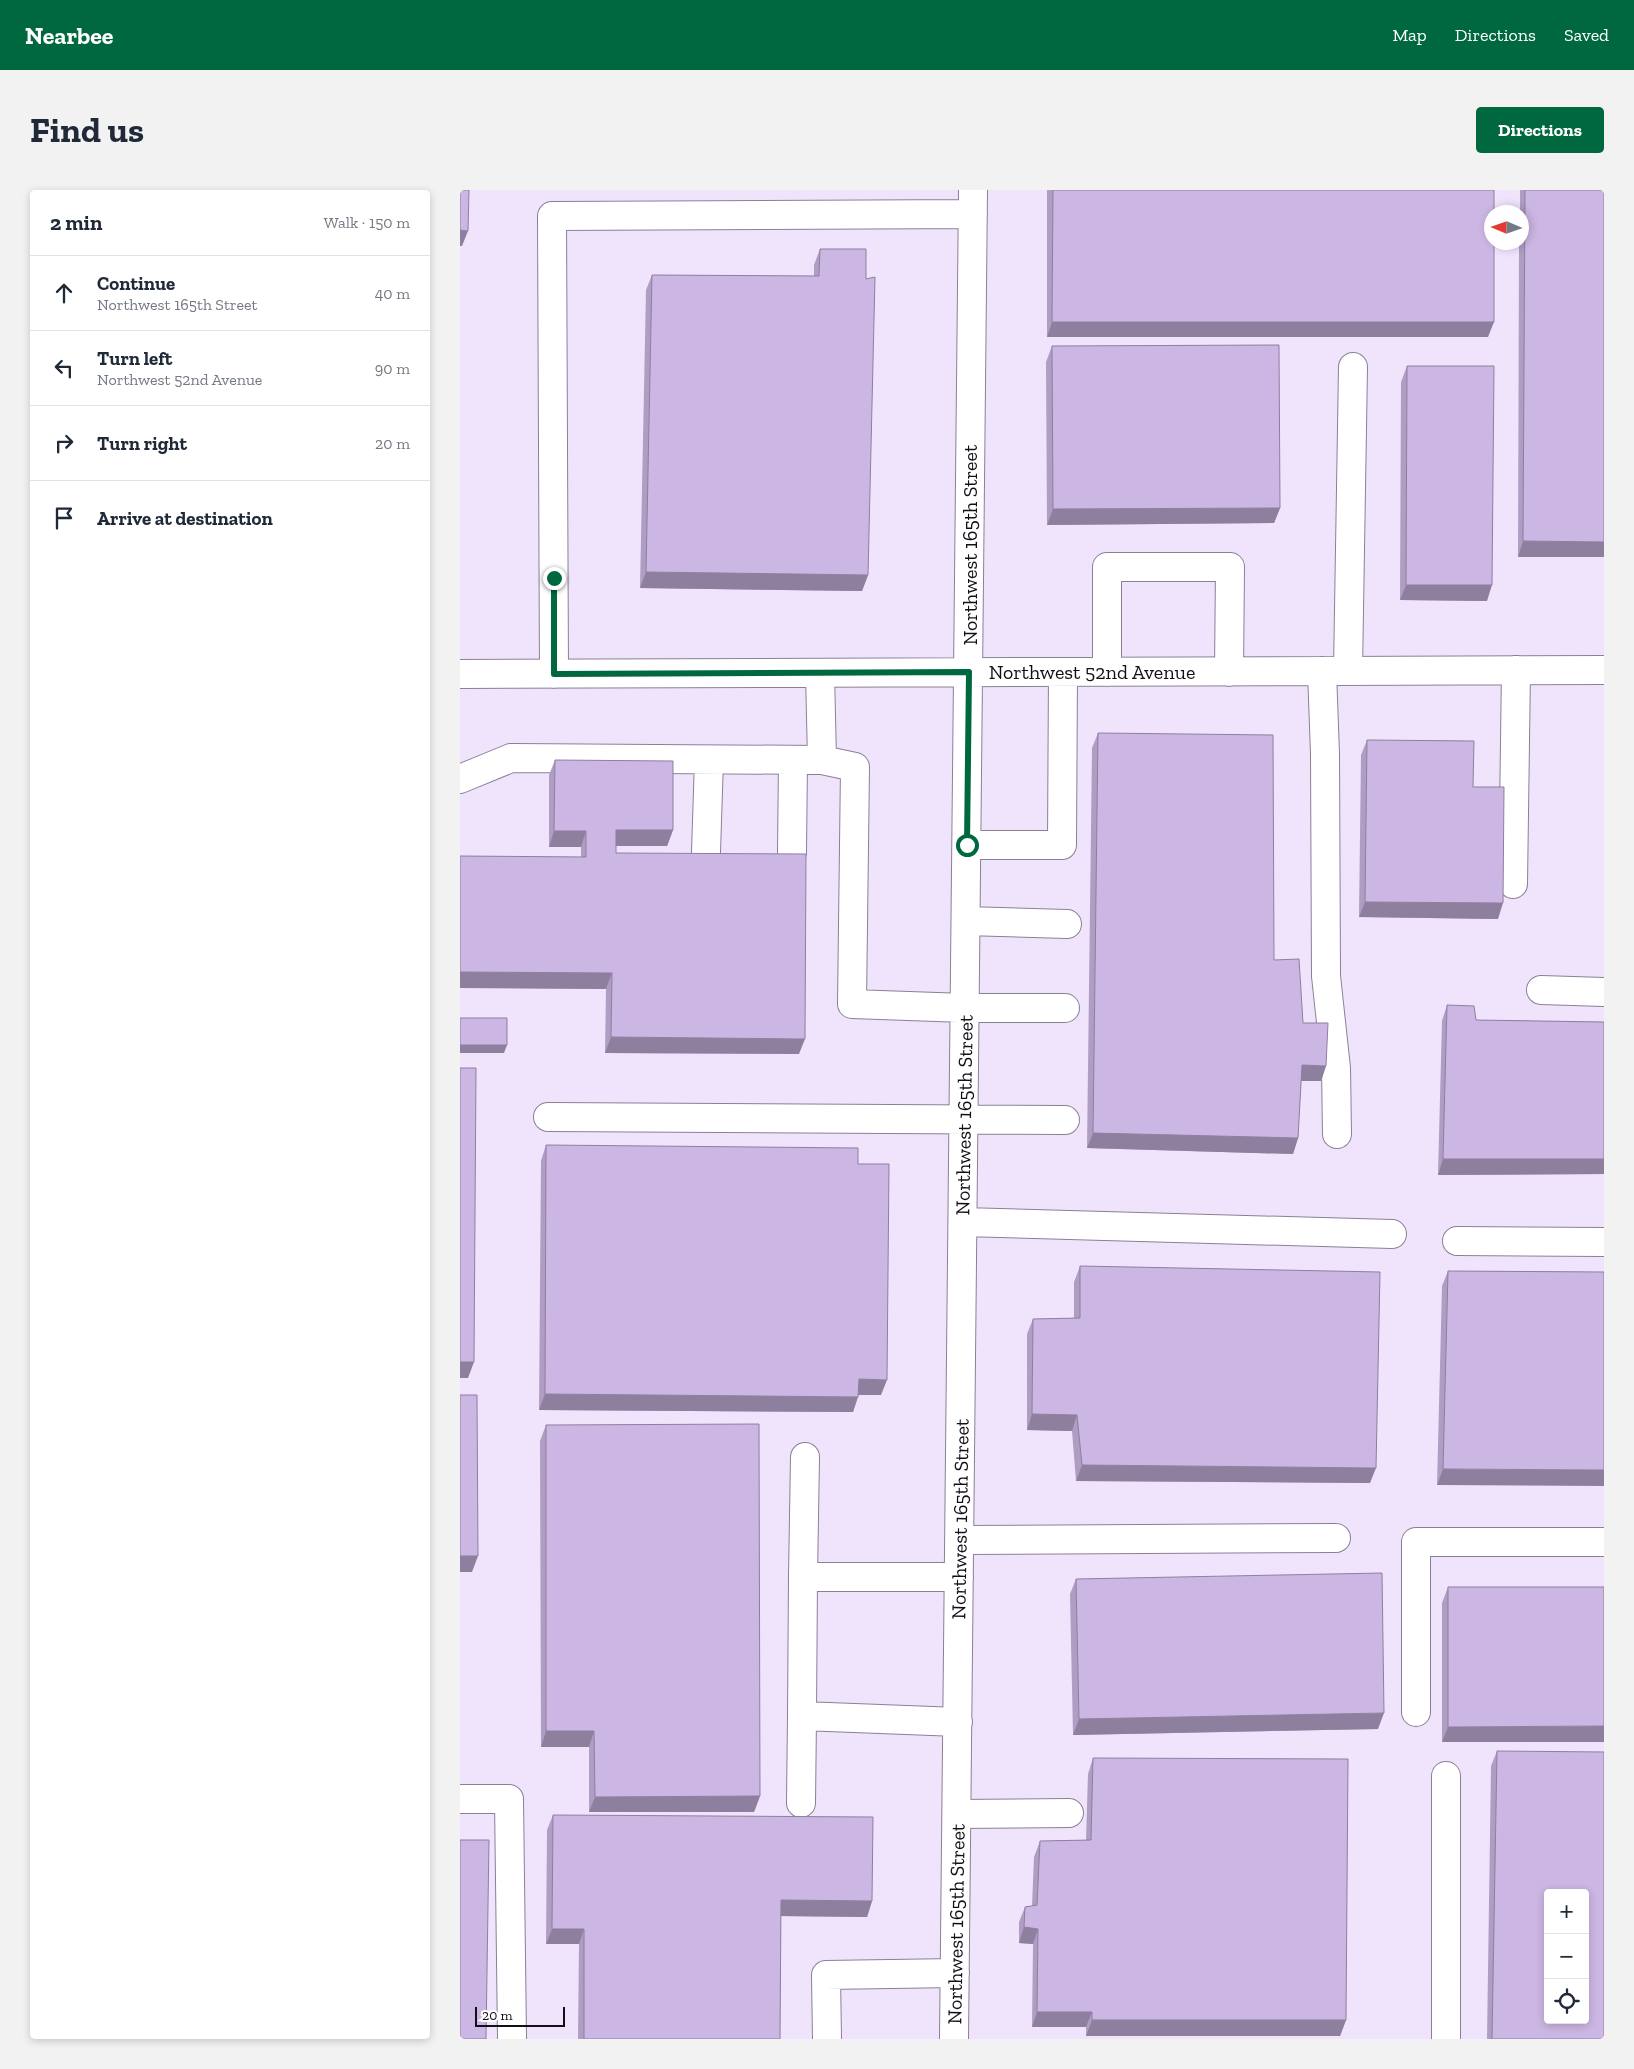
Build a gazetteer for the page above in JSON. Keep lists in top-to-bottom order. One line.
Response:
{"streets":{"street":["Northwest 165th Street","Northwest 52nd Avenue"]},"crossings":[["Northwest 165th Street","Northwest 52nd Avenue"]],"scale_bar":"20 m","north":"left","page":{"header":"Nearbee","nav":["Map","Directions","Saved"],"buttons":"Directions","title":"Find us","heading":["2 min","Walk · 150 m"],"list":[["Continue","Northwest 165th Street","40 m"],["Turn left","Northwest 52nd Avenue","90 m"],["Turn right","20 m"],"Arrive at destination"],"map_buttons":["+","−"],"scale":"20 m"}}
